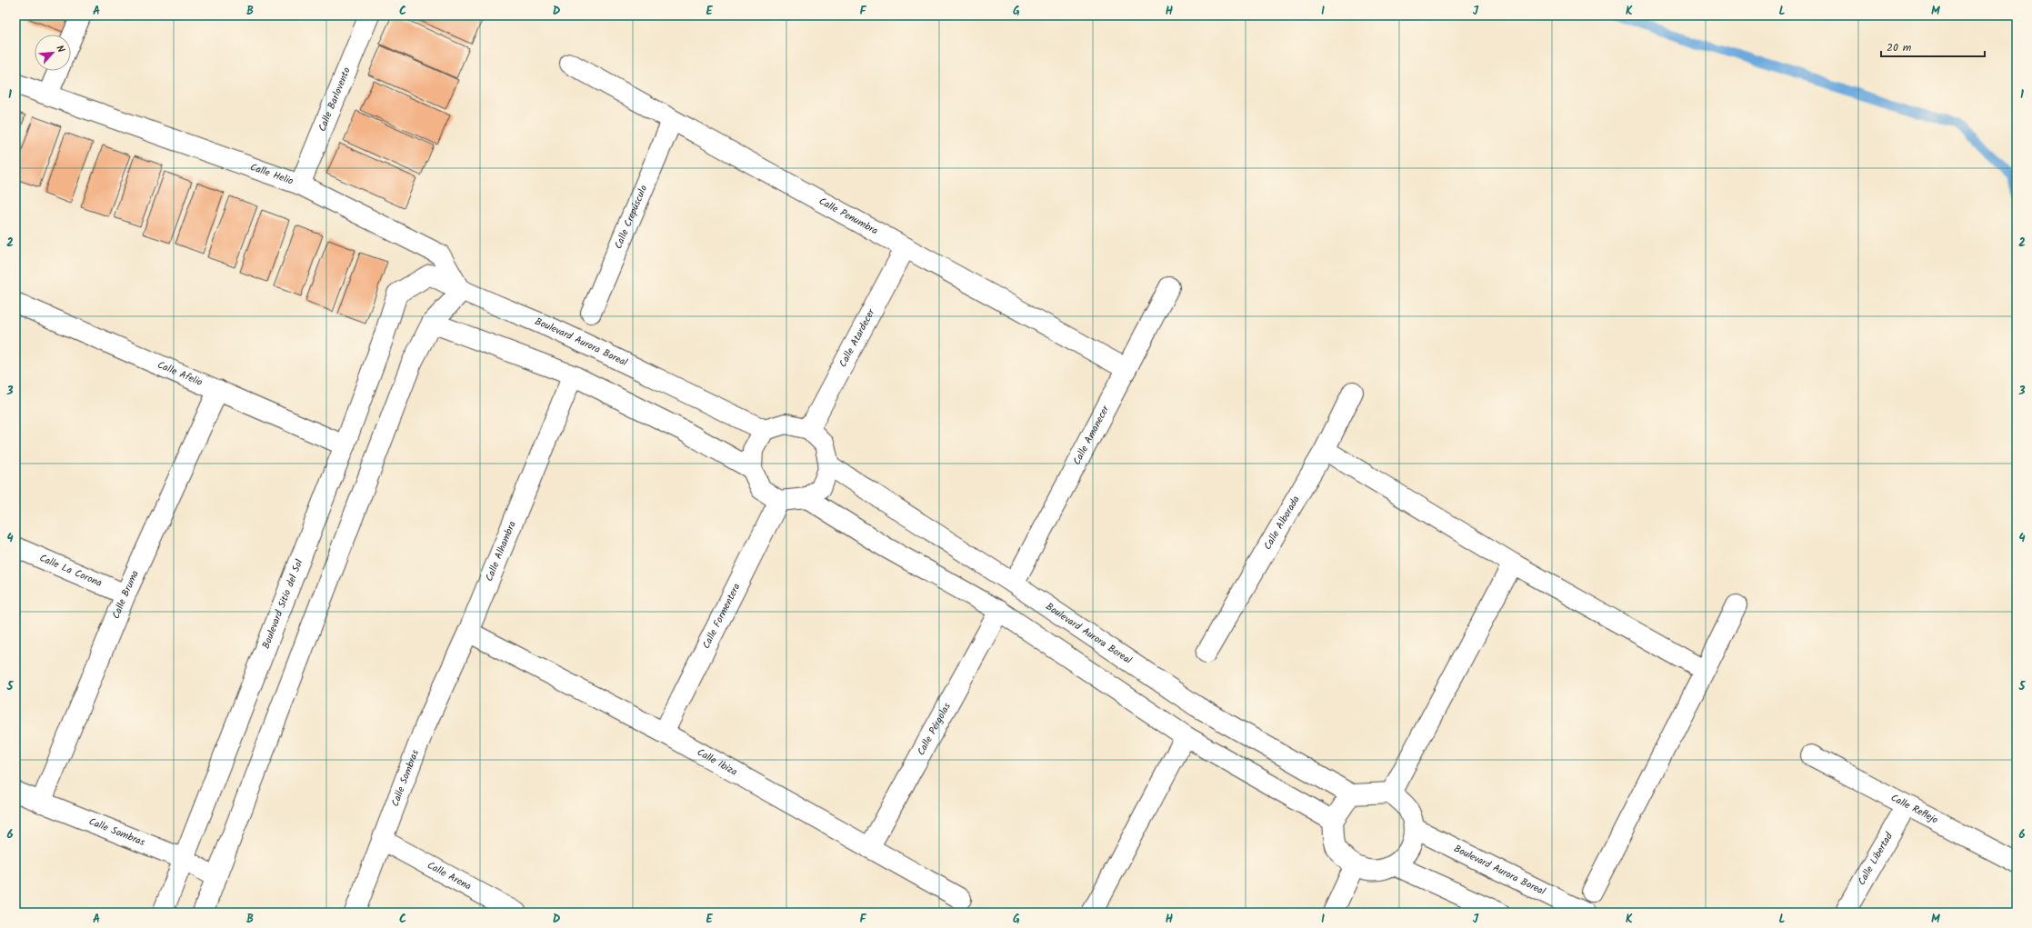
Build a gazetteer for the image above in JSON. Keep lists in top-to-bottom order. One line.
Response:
{"streets":{"street":["Calle Barlovento","Calle Helio","Calle Penumbra","Calle Crepúsculo","Calle Atardecer","Boulevard Aurora Boreal","Calle Afelio","Calle Amanecer","Calle Alborada","Calle Alhambra","Calle La Corona","Calle Bruma","Boulevard Sitio del Sol","Calle Formentera","Calle Pérgolas","Calle Ibiza","Calle Sombras","Calle Reflejo","Calle Libertad","Calle Arena"]},"crossings":[["Calle Barlovento","Calle Helio"],["Calle Helio","Boulevard Aurora Boreal"],["Calle Penumbra","Calle Crepúsculo"],["Calle Penumbra","Calle Atardecer"],["Calle Penumbra","Calle Amanecer"],["Calle Atardecer","Boulevard Aurora Boreal"],["Calle Atardecer","Calle Formentera"],["Boulevard Aurora Boreal","Calle Amanecer"],["Boulevard Aurora Boreal","Boulevard Sitio del Sol"],["Boulevard Aurora Boreal","Calle Formentera"],["Calle Afelio","Calle Bruma"],["Calle Afelio","Boulevard Sitio del Sol"],["Calle Alhambra","Calle Ibiza"],["Calle Alhambra","Calle Sombras"],["Calle La Corona","Calle Bruma"],["Calle Bruma","Calle Sombras"],["Boulevard Sitio del Sol","Calle Sombras"],["Calle Formentera","Calle Ibiza"],["Calle Pérgolas","Calle Ibiza"],["Calle Sombras","Calle Arena"],["Calle Reflejo","Calle Libertad"]],"scale_bar":"20 m","north":"top right","grid":{"columns":["A","B","C","D","E","F","G","H","I","J","K","L","M"],"rows":["1","2","3","4","5","6"]}}
